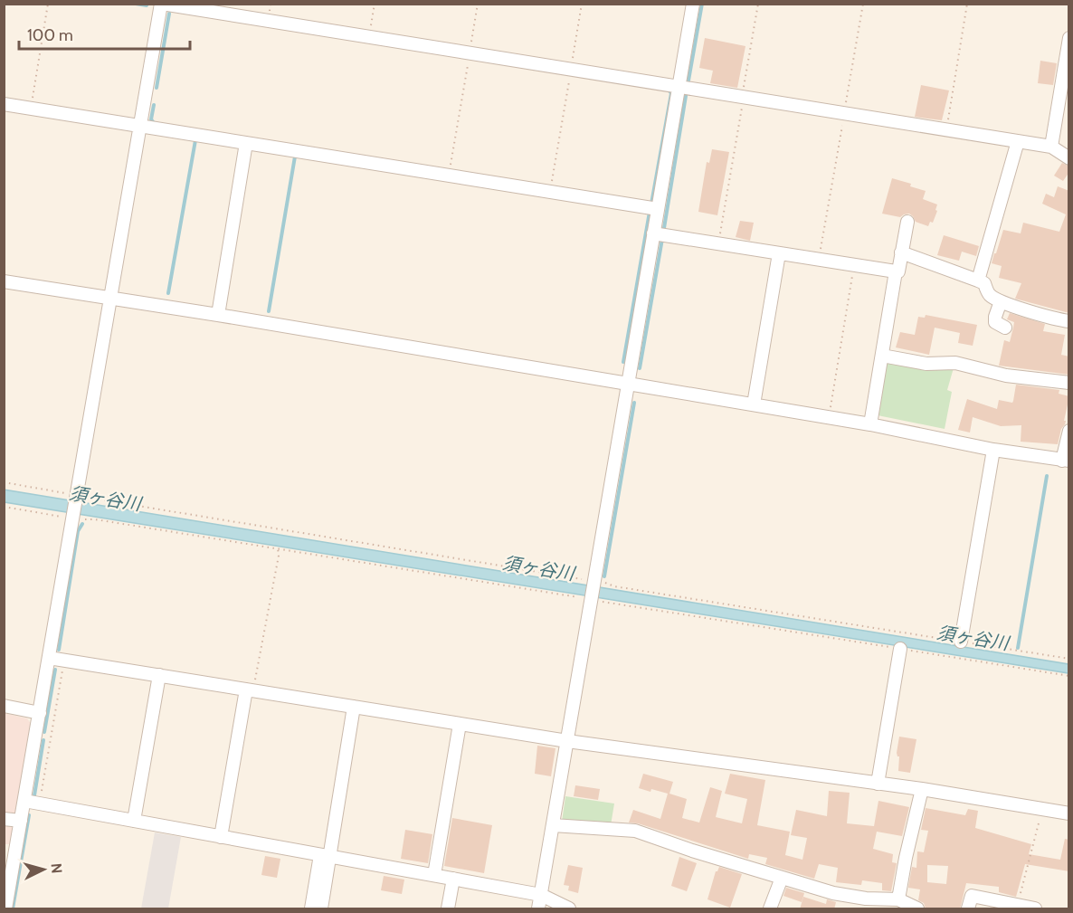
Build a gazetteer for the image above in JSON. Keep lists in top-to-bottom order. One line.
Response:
{"water":["須ヶ谷川"],"scale_bar":"100 m","north":"right"}
